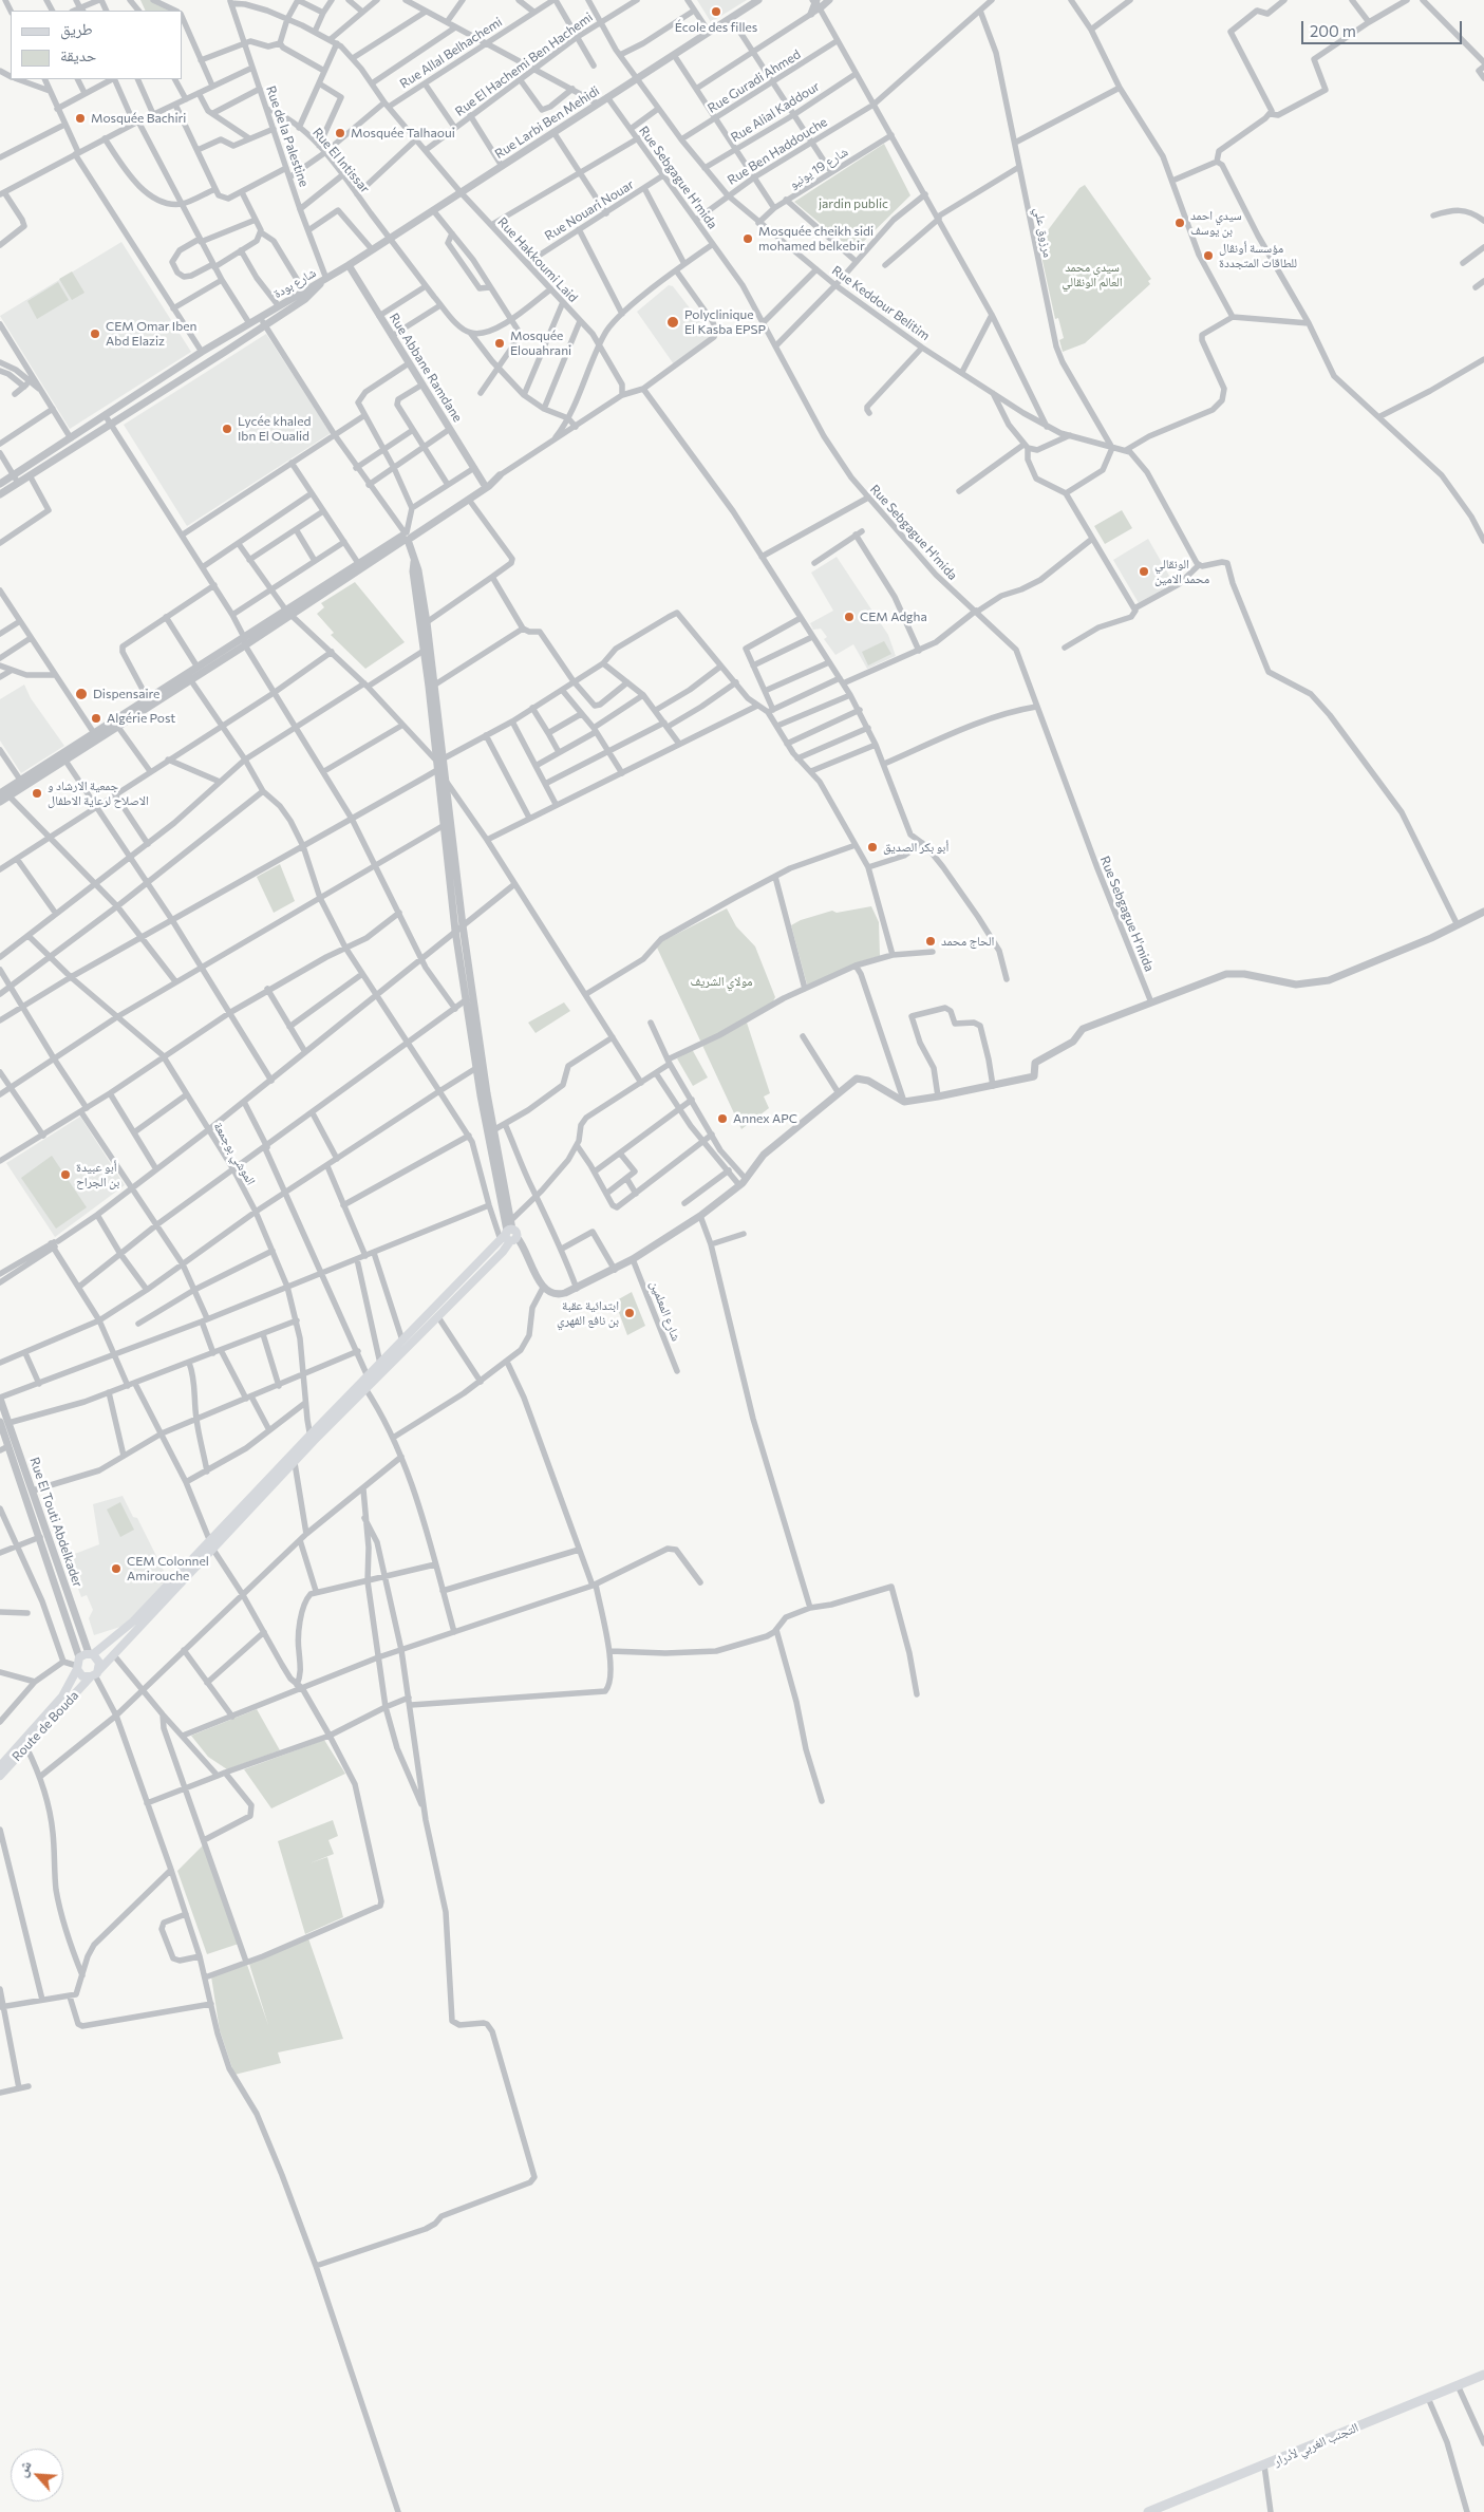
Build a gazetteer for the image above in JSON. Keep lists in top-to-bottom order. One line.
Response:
{"streets":{"main road":["Route de Bouda","التجنب الغربي لأدرار"],"street":["Rue Allal Belhachemi","Rue El Hachemi Ben Hachemi","Rue Guradi Ahmed","Rue Alial Kaddour","Rue Larbi Ben Mehidi","Rue de la Palestine","Rue Ben Haddouche","Rue El Intissar","شارع 19 يونيو","Rue Sebgague H'mida","Rue Nouari Nouar","مرزوق علي","Rue Hakkoumi Laid","شارع بودة","Rue Keddour Belitim","Rue Abbane Ramdane","الموشي بوجمعة","شارع المعلمين","Rue El Touti Abdelkader"]},"crossings":[["Rue Allal Belhachemi","Rue de la Palestine"],["Rue Allal Belhachemi","Rue El Intissar"],["Rue Allal Belhachemi","Rue Hakkoumi Laid"],["Rue El Hachemi Ben Hachemi","Rue Hakkoumi Laid"],["Rue El Hachemi Ben Hachemi","Rue Keddour Belitim"],["Rue Guradi Ahmed","Rue Keddour Belitim"],["Rue Alial Kaddour","Rue Keddour Belitim"],["Rue Larbi Ben Mehidi","Rue de la Palestine"],["Rue Larbi Ben Mehidi","Rue El Intissar"],["Rue Larbi Ben Mehidi","Rue Sebgague H'mida"],["Rue Larbi Ben Mehidi","Rue Hakkoumi Laid"],["Rue Larbi Ben Mehidi","شارع بودة"],["Rue Larbi Ben Mehidi","Rue Keddour Belitim"],["Rue Larbi Ben Mehidi","Rue Abbane Ramdane"],["Rue de la Palestine","Rue El Intissar"],["Rue de la Palestine","Rue Hakkoumi Laid"],["Rue de la Palestine","شارع بودة"],["Rue Ben Haddouche","Rue Sebgague H'mida"],["Rue Ben Haddouche","مرزوق علي"],["Rue Ben Haddouche","Rue Keddour Belitim"],["شارع 19 يونيو","Rue Keddour Belitim"],["Rue Sebgague H'mida","Rue Nouari Nouar"],["Rue Nouari Nouar","Rue Hakkoumi Laid"],["مرزوق علي","Rue Keddour Belitim"],["الموشي بوجمعة","Route de Bouda"],["Rue El Touti Abdelkader","Route de Bouda"]],"parks":["jardin public","سيدي محمد العالم الونقالي","مولاي الشريف"],"places":["École des filles","Mosquée Bachiri","Mosquée Talhaoui","سيدي احمد بن يوسف","Mosquée cheikh sidi mohamed belkebir","مؤسسة أونڨال للطاقات المتجددة","Polyclinique El Kasba EPSP","CEM Omar Iben Abd Elaziz","Mosquée Elouahrani","Lycée khaled Ibn El Oualid","الونقالي محمد الامين","CEM Adgha","Dispensaire","Algérie Post","جمعية الارشاد و الاصلاح لرعاية الاطفال","أبو بكر الصديق","الحاج محمد","Annex APC","أبو عبيدة بن الجراح","ابتدائية عقبة بن نافع الفهري","CEM Colonnel Amirouche"],"legend":["طريق","حديقة"],"scale_bar":"200 m","north":"top left"}
